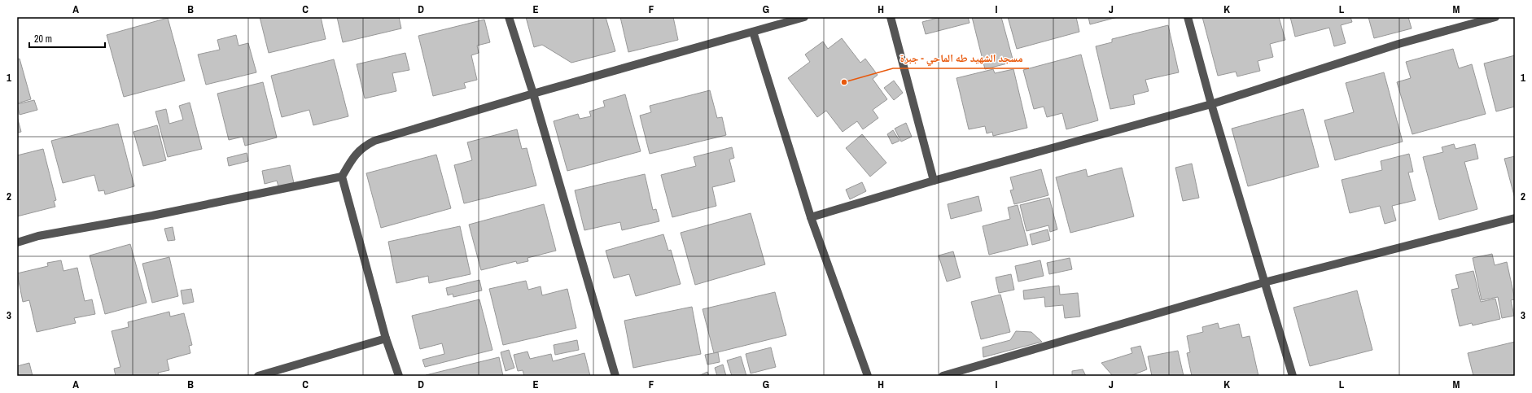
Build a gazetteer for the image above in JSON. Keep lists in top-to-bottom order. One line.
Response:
{"places":["مسجد الشهيد طه الماحي - جبرة"],"scale_bar":"20 m","grid":{"columns":["A","B","C","D","E","F","G","H","I","J","K","L","M"],"rows":["1","2","3"]}}
